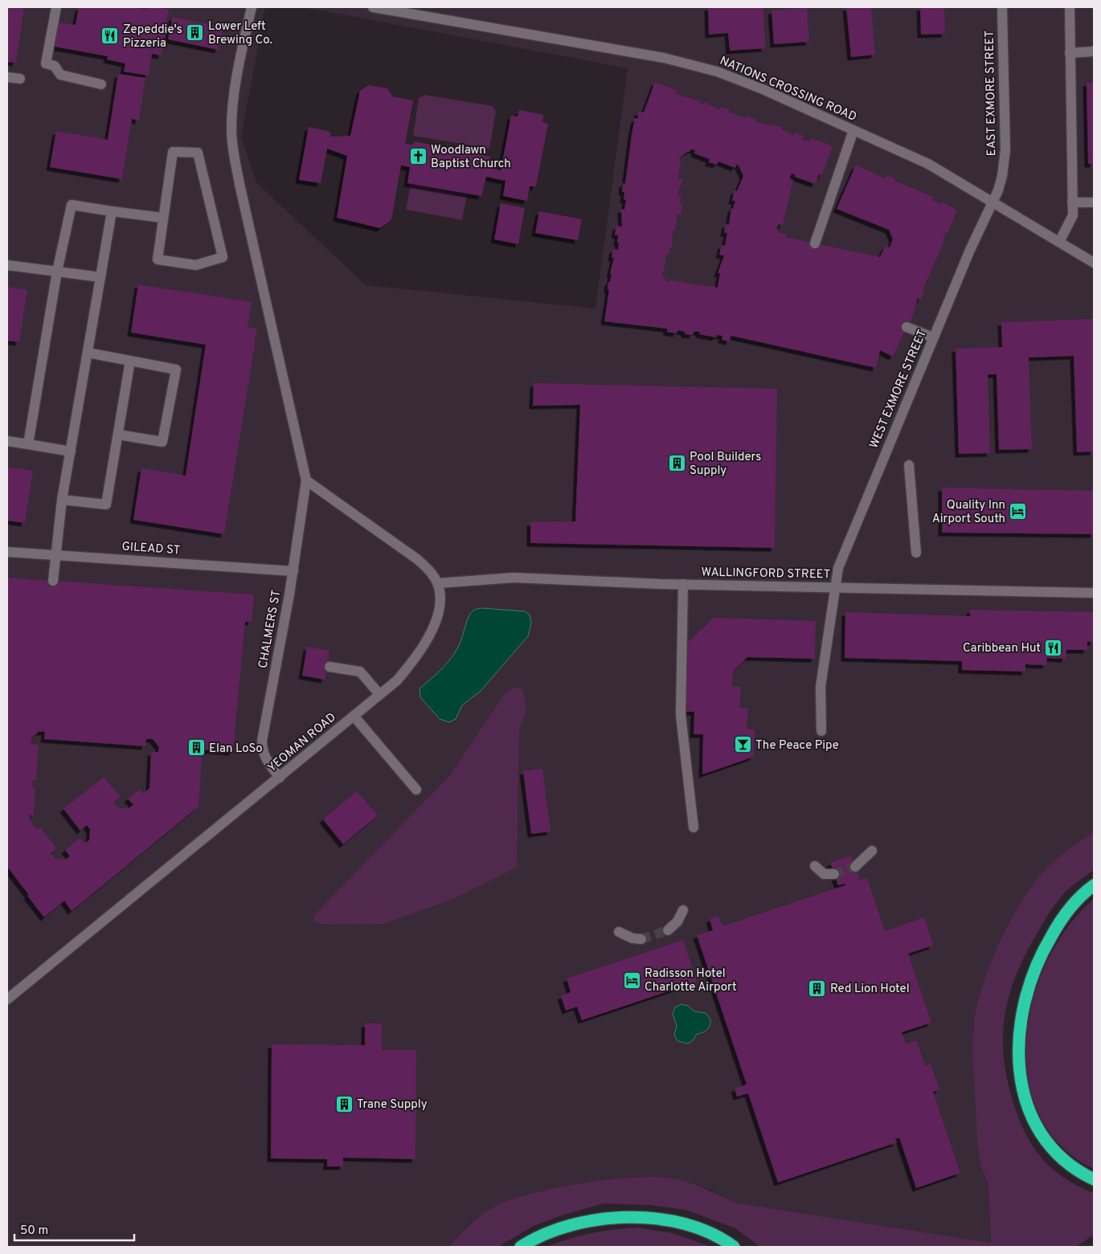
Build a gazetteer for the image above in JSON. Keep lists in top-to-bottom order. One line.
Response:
{"streets":{"street":["NATIONS CROSSING ROAD","EAST EXMORE STREET","WEST EXMORE STREET","GILEAD ST","WALLINGFORD STREET","CHALMERS ST","YEOMAN ROAD"]},"crossings":[["NATIONS CROSSING ROAD","EAST EXMORE STREET"],["NATIONS CROSSING ROAD","WEST EXMORE STREET"],["EAST EXMORE STREET","WEST EXMORE STREET"],["WEST EXMORE STREET","WALLINGFORD STREET"],["GILEAD ST","CHALMERS ST"],["WALLINGFORD STREET","YEOMAN ROAD"],["CHALMERS ST","YEOMAN ROAD"]],"places":{"building":["Lower Left Brewing Co.","Pool Builders Supply","Elan LoSo","Red Lion Hotel","Trane Supply"],"restaurant":["Zepeddie's Pizzeria","Caribbean Hut"],"church":["Woodlawn Baptist Church"],"hotel":["Quality Inn Airport South","Radisson Hotel Charlotte Airport"],"bar":["The Peace Pipe"]},"scale_bar":"50 m"}
